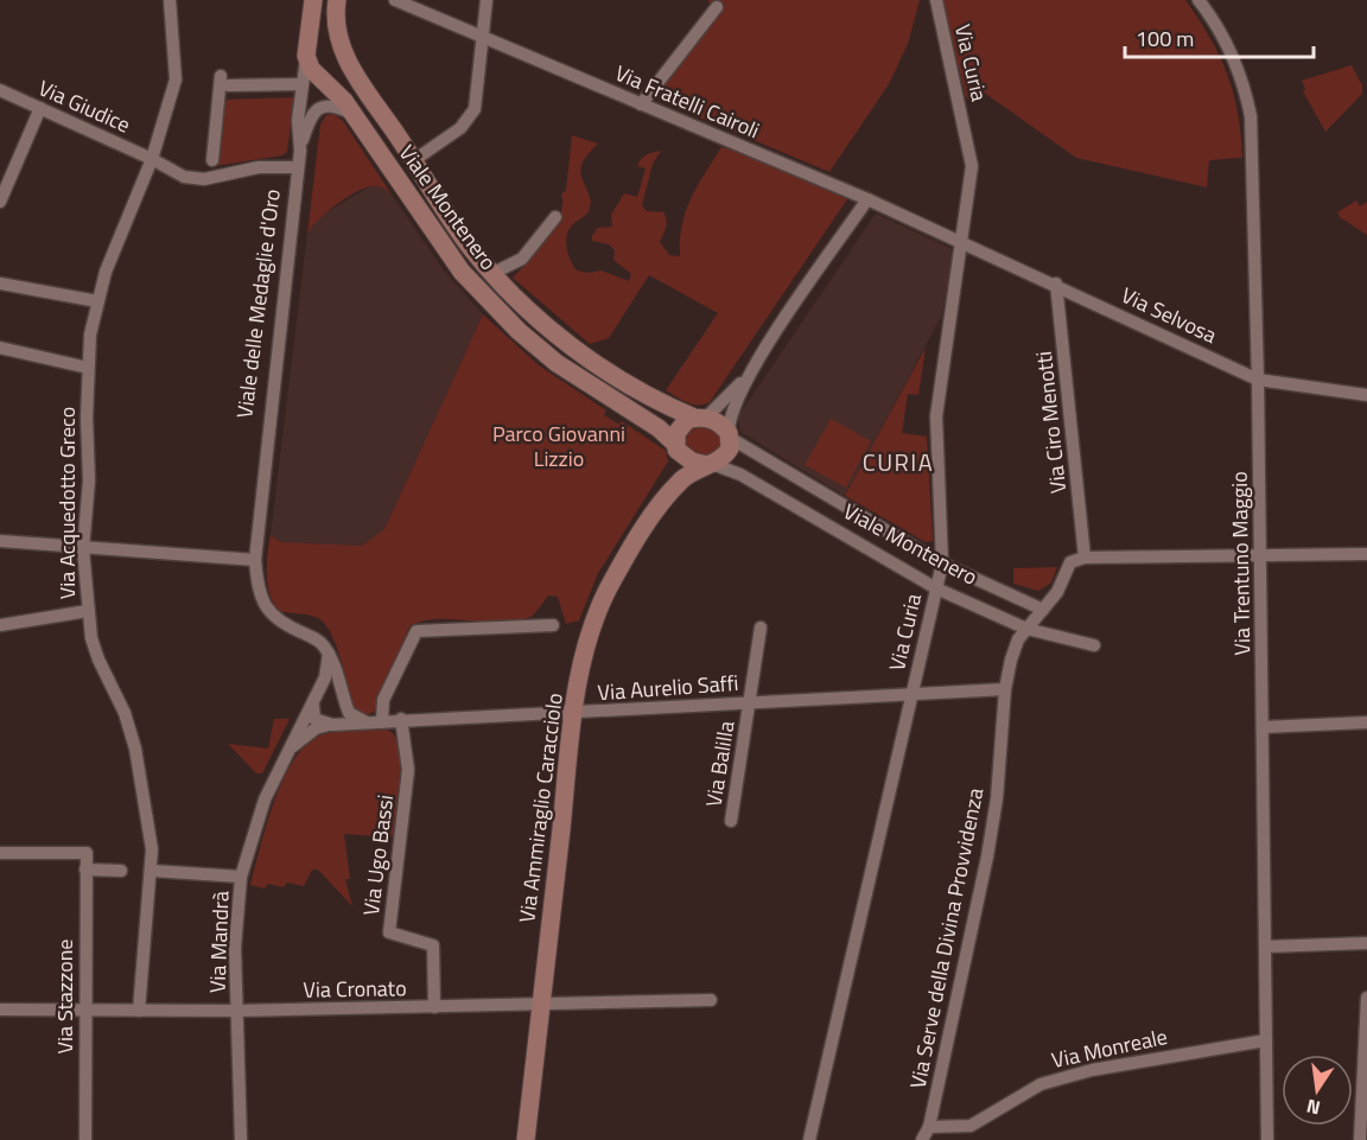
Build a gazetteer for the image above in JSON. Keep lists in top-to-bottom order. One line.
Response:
{"streets":{"main road":["Viale Montenero","Viale delle Medaglie d'Oro","Via Ammiraglio Caracciolo"],"street":["Via Curia","Via Fratelli Cairoli","Via Giudice","Via Selvosa","Via Ciro Menotti","Via Acquedotto Greco","Via Trentuno Maggio","Via Aurelio Saffi","Via Balilla","Via Ugo Bassi","Via Serve della Divina Provvidenza","Via Mandrà","Via Cronato","Via Stazzone","Via Monreale"]},"crossings":[["Via Curia","Via Fratelli Cairoli"],["Via Curia","Viale Montenero"],["Via Curia","Via Selvosa"],["Via Curia","Via Aurelio Saffi"],["Via Fratelli Cairoli","Via Selvosa"],["Via Giudice","Viale delle Medaglie d'Oro"],["Via Giudice","Via Acquedotto Greco"],["Viale Montenero","Viale delle Medaglie d'Oro"],["Viale Montenero","Via Ammiraglio Caracciolo"],["Viale Montenero","Via Serve della Divina Provvidenza"],["Via Selvosa","Via Ciro Menotti"],["Via Selvosa","Via Trentuno Maggio"],["Via Ciro Menotti","Via Serve della Divina Provvidenza"],["Via Acquedotto Greco","Via Cronato"],["Via Trentuno Maggio","Via Monreale"],["Via Aurelio Saffi","Via Balilla"],["Via Aurelio Saffi","Via Ammiraglio Caracciolo"],["Via Aurelio Saffi","Via Ugo Bassi"],["Via Aurelio Saffi","Via Serve della Divina Provvidenza"],["Via Aurelio Saffi","Via Mandrà"],["Via Ammiraglio Caracciolo","Via Cronato"],["Via Ugo Bassi","Via Cronato"],["Via Serve della Divina Provvidenza","Via Monreale"],["Via Mandrà","Via Cronato"],["Via Cronato","Via Stazzone"]],"districts":["CURIA"],"parks":["Parco Giovanni Lizzio"],"scale_bar":"100 m","north":"bottom"}
